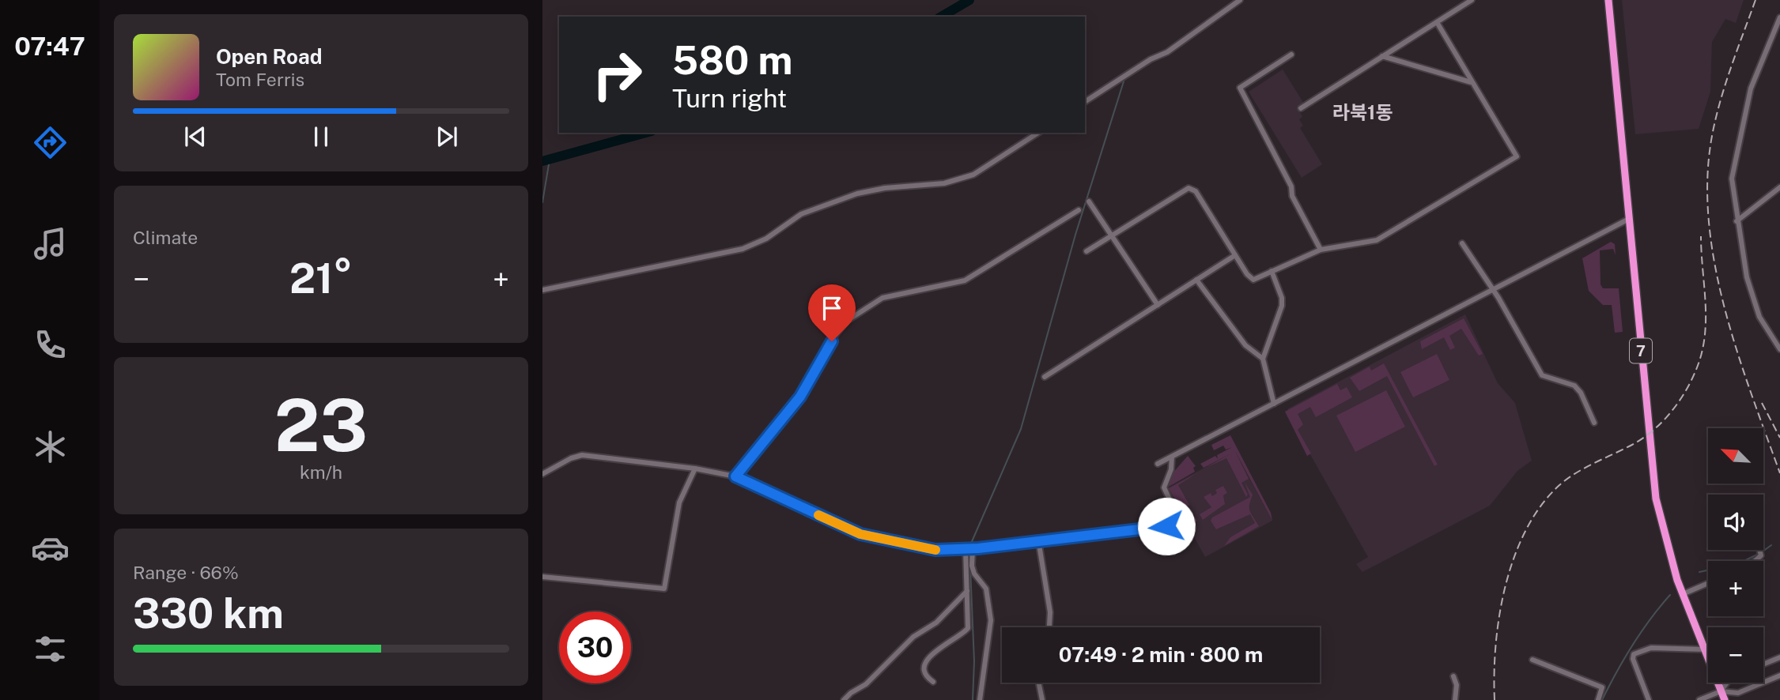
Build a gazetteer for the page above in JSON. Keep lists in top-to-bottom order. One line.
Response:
{"streets":{"highway":["7"]},"districts":["라북1동"],"north":"top left","page":{"tabs":"07:47","turn":["580 m","Turn right"],"song":["Open Road","Tom Ferris"],"tile":["Climate",["23","km/h"],["Range · 66%","330 km"]],"heat":["−","21°","+"],"map_buttons":["+","−"],"limit":"30","trip":"07:49 · 2 min · 800 m"}}
